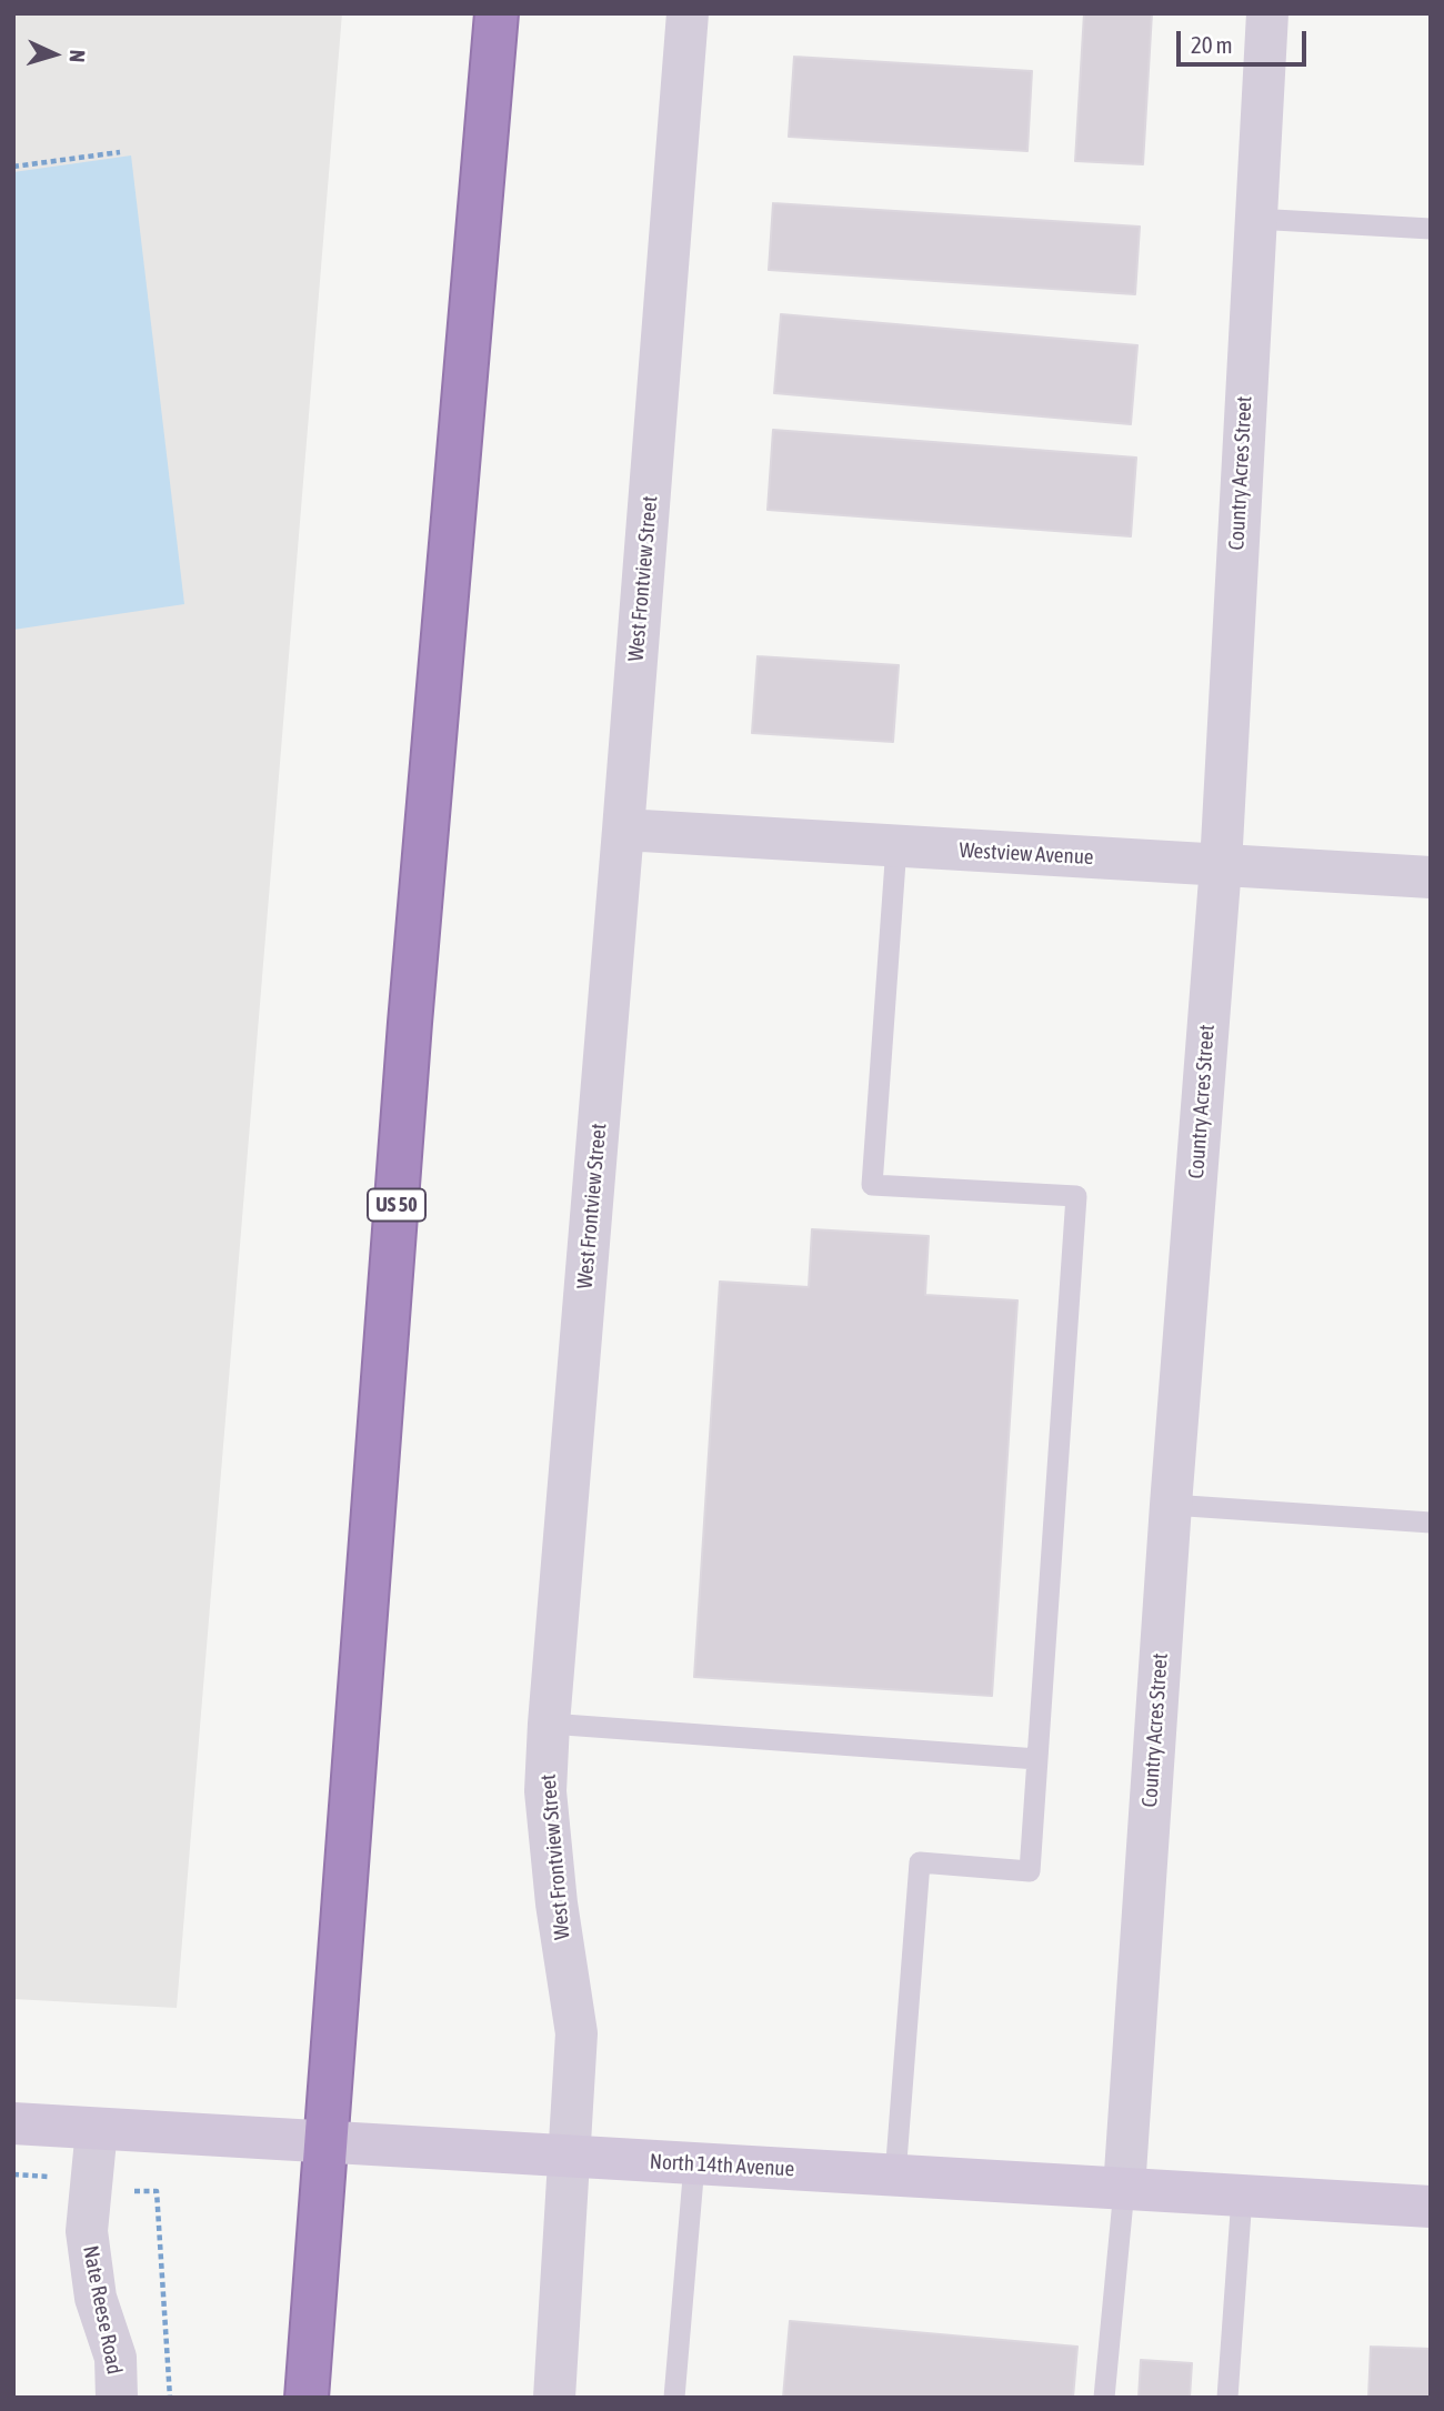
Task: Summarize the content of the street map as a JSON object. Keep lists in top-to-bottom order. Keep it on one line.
{"streets":{"highway":["US 50"],"street":["Country Acres Street","West Frontview Street","Westview Avenue","North 14th Avenue","Nate Reese Road"]},"crossings":[["Country Acres Street","Westview Avenue"],["Country Acres Street","North 14th Avenue"],["West Frontview Street","Westview Avenue"],["West Frontview Street","North 14th Avenue"],["US 50","North 14th Avenue"],["North 14th Avenue","Nate Reese Road"]],"scale_bar":"20 m","north":"right"}
